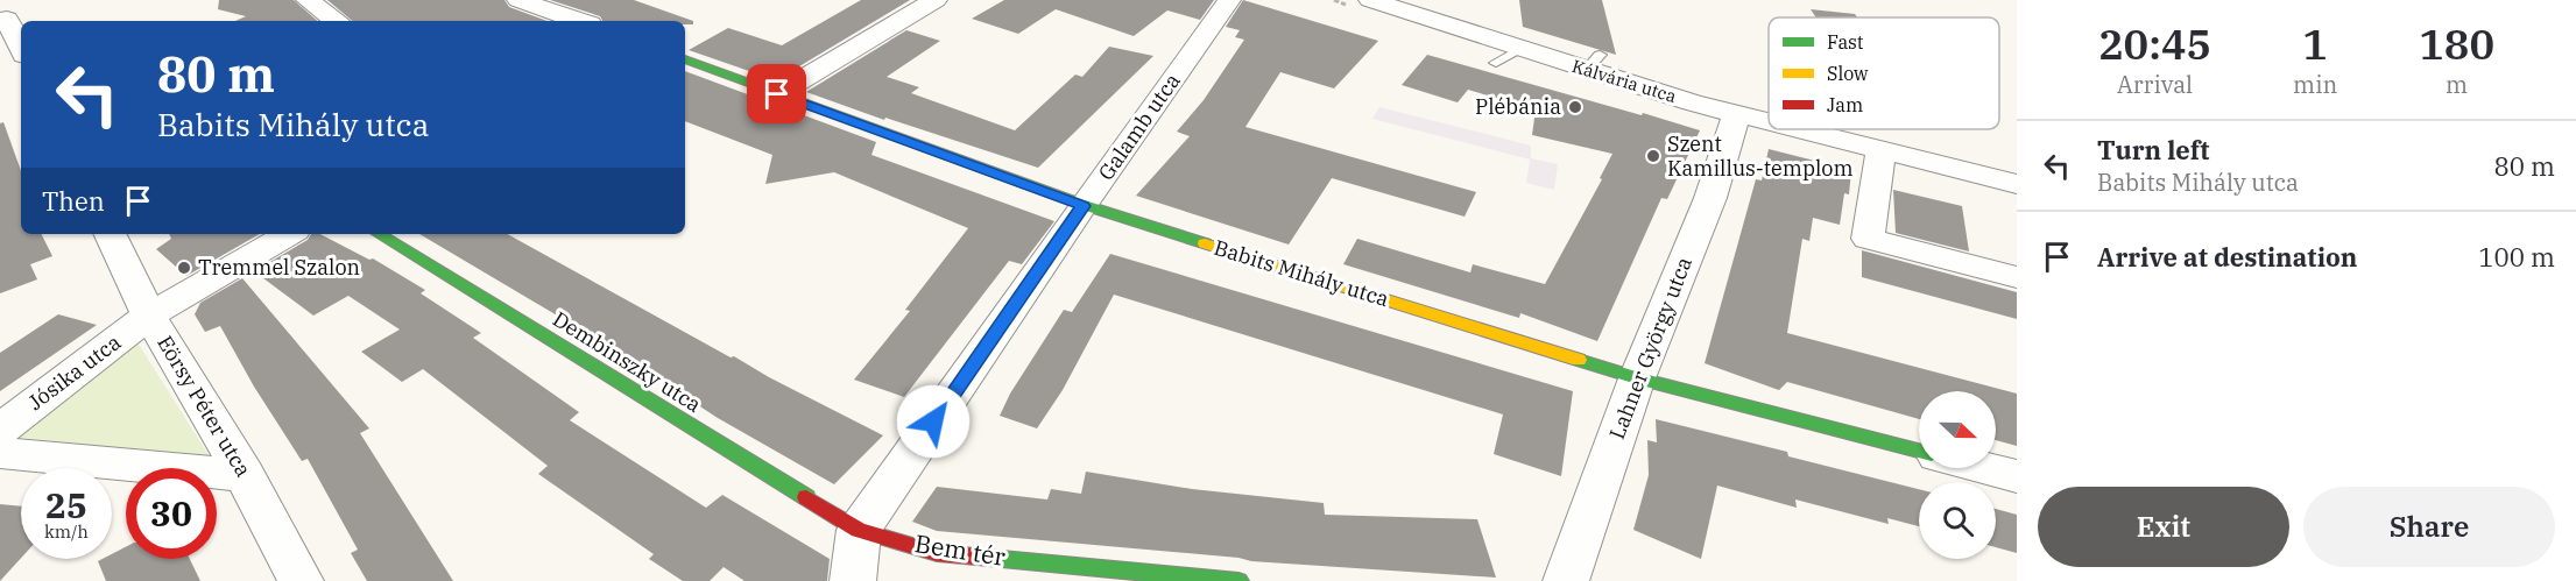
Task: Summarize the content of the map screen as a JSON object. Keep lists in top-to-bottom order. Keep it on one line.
{"streets":{"street":["Kálvária utca","Galamb utca","Babits Mihály utca","Lahner György utca","Dembinszky utca","Jósika utca","Eörsy Péter utca","Bem tér"]},"crossings":[["Kálvária utca","Lahner György utca"],["Galamb utca","Babits Mihály utca"],["Galamb utca","Dembinszky utca"],["Galamb utca","Bem tér"],["Babits Mihály utca","Lahner György utca"],["Dembinszky utca","Bem tér"],["Jósika utca","Eörsy Péter utca"]],"places":["Plébánia","Szent Kamillus-templom","Tremmel Szalon"],"legend":["Fast","Slow","Jam"],"north":"right","page":{"eta":["20:45","Arrival","1","min","180","m"],"turn":["80 m","Babits Mihály utca"],"list":[{"name":"Turn left","note":"Babits Mihály utca","value":"80 m"},{"name":"Arrive at destination","value":"100 m"}],"then":"Then","speed":"25 km/h","limit":"30","buttons":["Exit","Share"]}}
